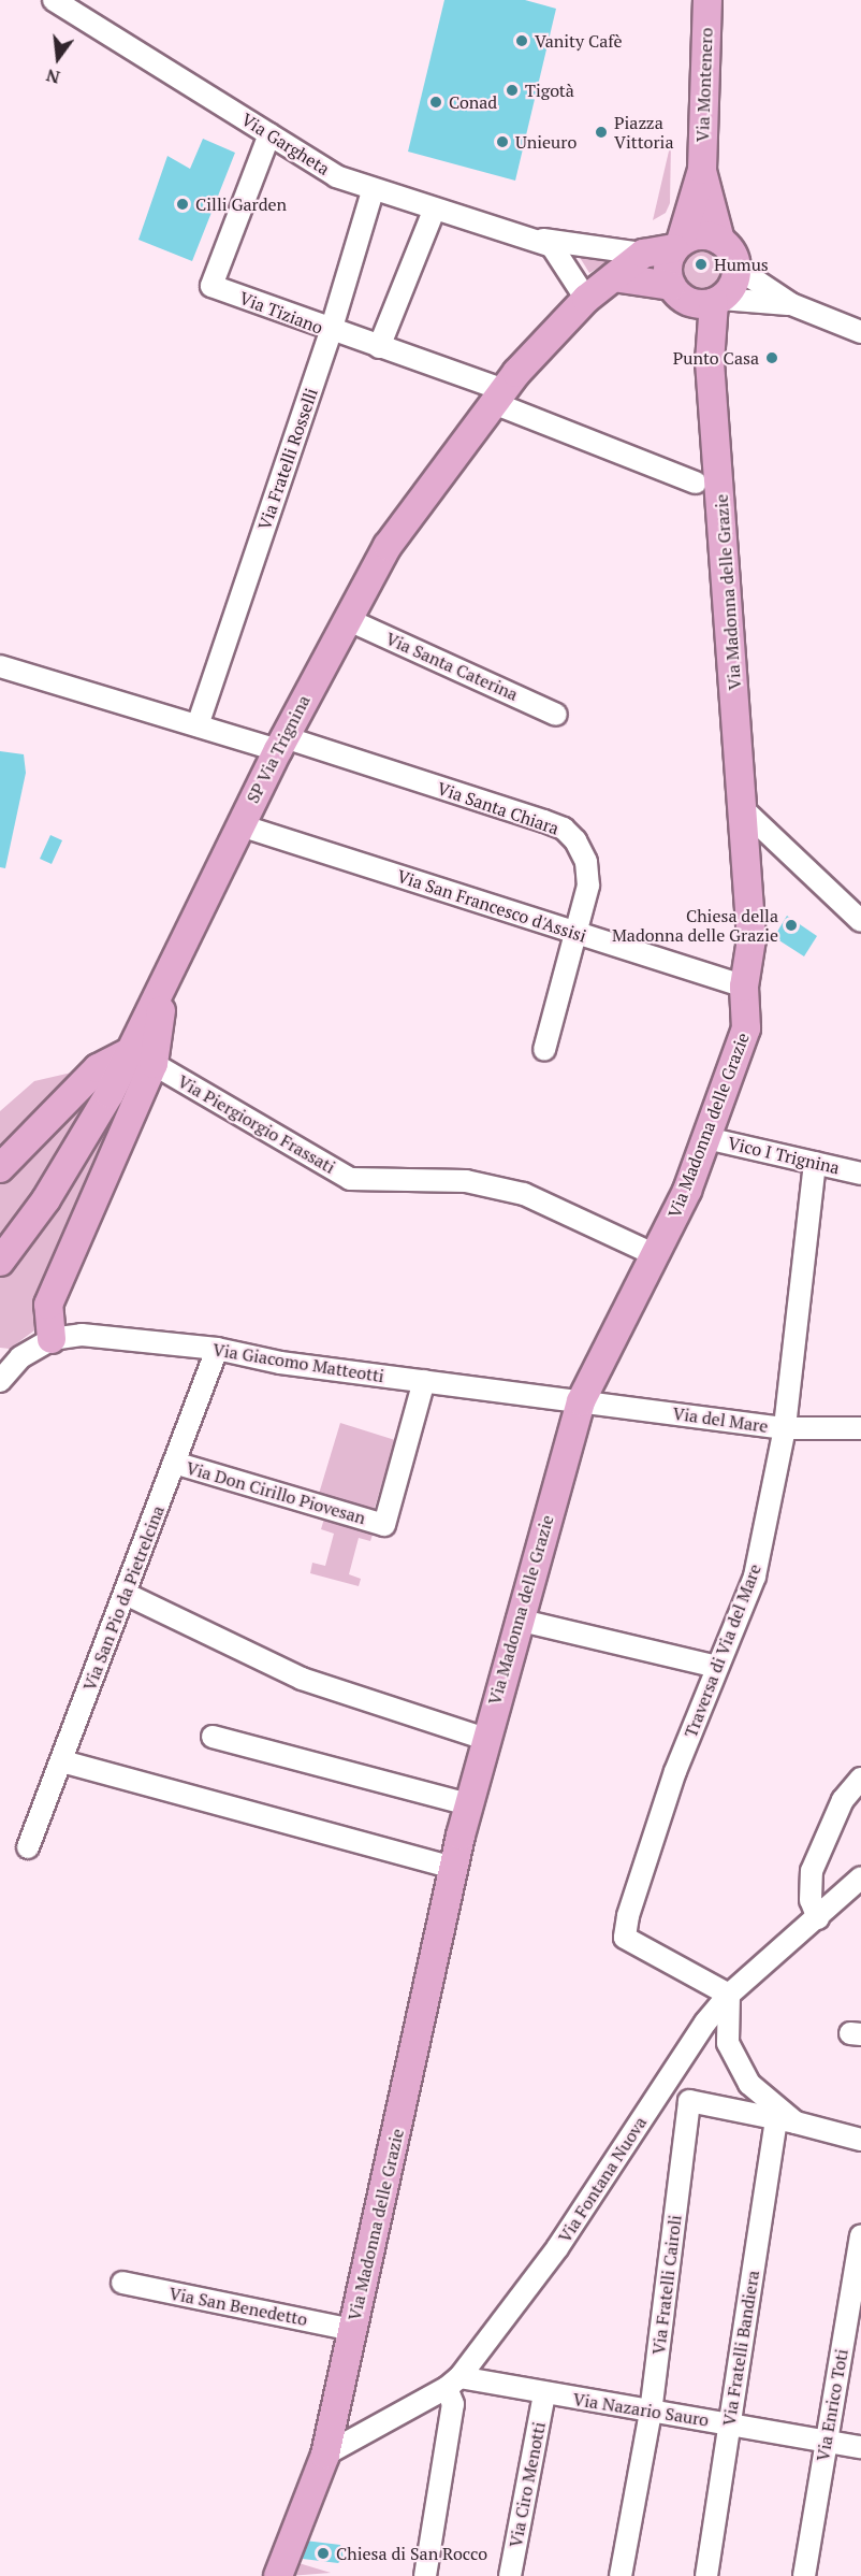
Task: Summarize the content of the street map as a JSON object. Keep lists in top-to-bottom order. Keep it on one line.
{"streets":{"main road":["Via Montenero","Via Madonna delle Grazie","SP Via Trignina"],"street":["Via Gargheta","Via Tiziano","Via Fratelli Rosselli","Via Santa Caterina","Via Santa Chiara","Via San Francesco d'Assisi","Via Piergiorgio Frassati","Vico I Trignina","Via Giacomo Matteotti","Via del Mare","Via Don Cirillo Piovesan","Via San Pio da Pietrelcina","Traversa di Via del Mare","Via Fontana Nuova","Via Fratelli Cairoli","Via San Benedetto","Via Fratelli Bandiera","Via Enrico Toti","Via Nazario Sauro","Via Ciro Menotti"]},"crossings":[["Via Gargheta","Via Tiziano"],["Via Gargheta","Via Fratelli Rosselli"],["Via Gargheta","SP Via Trignina"],["Via Tiziano","Via Fratelli Rosselli"],["Via Tiziano","SP Via Trignina"],["Via Fratelli Rosselli","Via Santa Chiara"],["Via Madonna delle Grazie","Via San Francesco d'Assisi"],["Via Madonna delle Grazie","Via Piergiorgio Frassati"],["Via Madonna delle Grazie","Vico I Trignina"],["Via Madonna delle Grazie","Via Giacomo Matteotti"],["Via Madonna delle Grazie","Via del Mare"],["Via Madonna delle Grazie","Via Fontana Nuova"],["Via Madonna delle Grazie","Via San Benedetto"],["Via Santa Caterina","SP Via Trignina"],["SP Via Trignina","Via Santa Chiara"],["SP Via Trignina","Via San Francesco d'Assisi"],["SP Via Trignina","Via Piergiorgio Frassati"],["Via Santa Chiara","Via San Francesco d'Assisi"],["Vico I Trignina","Traversa di Via del Mare"],["Via Giacomo Matteotti","Via del Mare"],["Via Giacomo Matteotti","Via Don Cirillo Piovesan"],["Via Giacomo Matteotti","Via San Pio da Pietrelcina"],["Via del Mare","Traversa di Via del Mare"],["Via Don Cirillo Piovesan","Via San Pio da Pietrelcina"],["Traversa di Via del Mare","Via Fontana Nuova"],["Via Fontana Nuova","Via Nazario Sauro"],["Via Fratelli Cairoli","Via Fratelli Bandiera"],["Via Fratelli Cairoli","Via Nazario Sauro"],["Via Fratelli Bandiera","Via Nazario Sauro"],["Via Enrico Toti","Via Nazario Sauro"],["Via Nazario Sauro","Via Ciro Menotti"]],"places":["Vanity Cafè","Tigotà","Conad","Piazza Vittoria","Unieuro","Cilli Garden","Humus","Punto Casa","Chiesa della Madonna delle Grazie","Chiesa di San Rocco"],"north":"bottom"}
